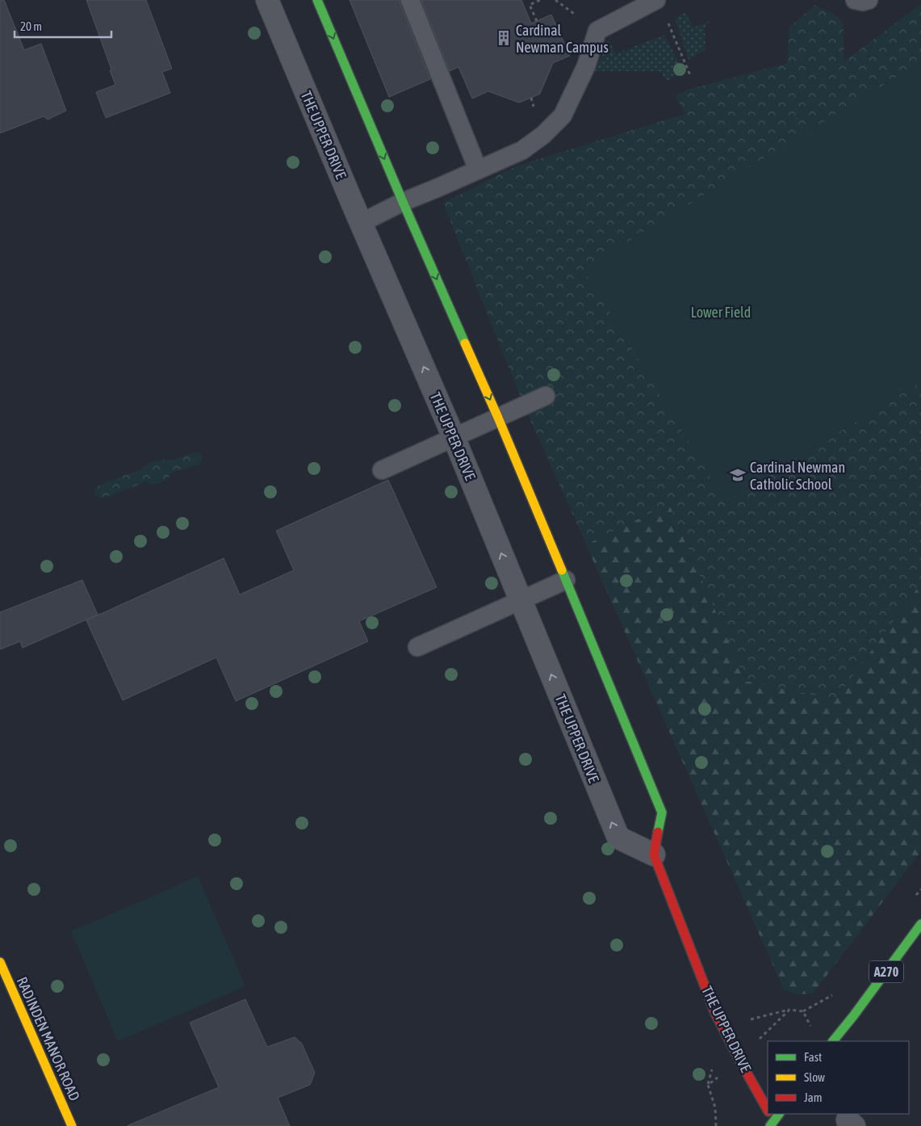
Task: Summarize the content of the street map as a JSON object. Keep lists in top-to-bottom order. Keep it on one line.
{"streets":{"street":["THE UPPER DRIVE","A270","RADINDEN MANOR ROAD"]},"parks":["Lower Field"],"places":{"building":["Cardinal Newman Campus"],"school or university":["Cardinal Newman Catholic School"]},"legend":["Fast","Slow","Jam"],"scale_bar":"20 m"}
